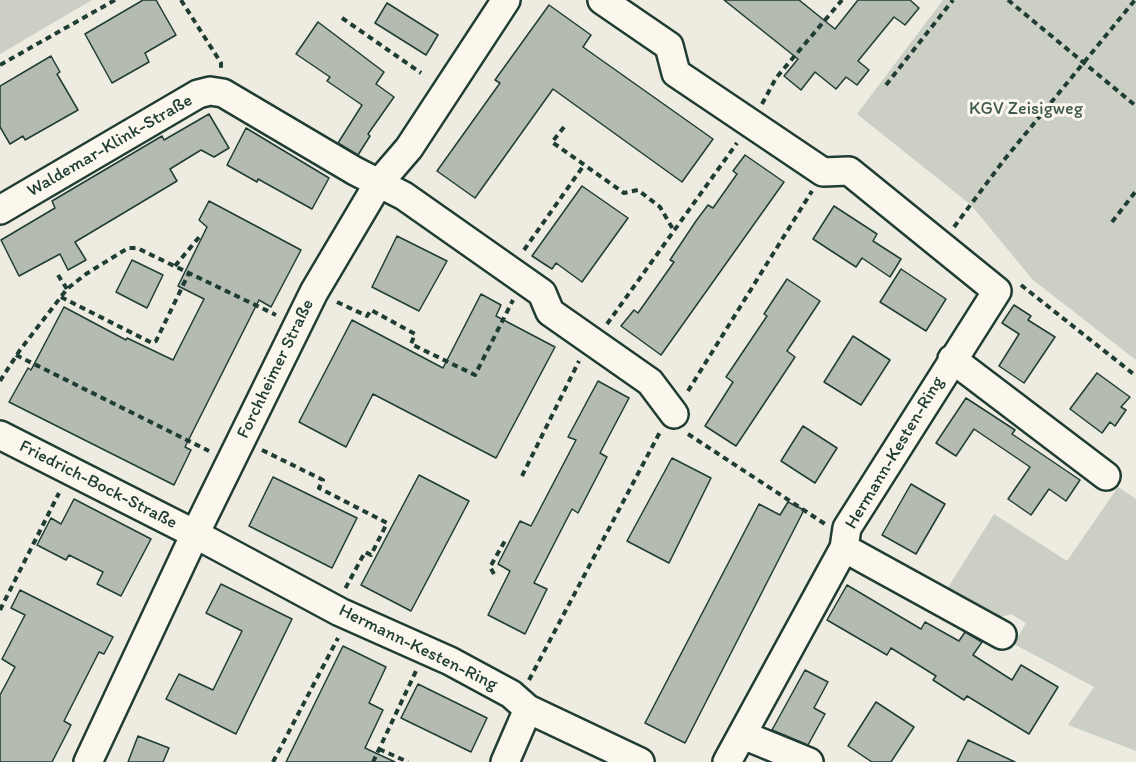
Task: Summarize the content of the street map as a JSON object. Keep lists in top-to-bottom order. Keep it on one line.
{"streets":{"street":["Waldemar-Klink-Straße","Forchheimer Straße","Hermann-Kesten-Ring","Friedrich-Bock-Straße"]},"crossings":[["Forchheimer Straße","Hermann-Kesten-Ring"],["Forchheimer Straße","Friedrich-Bock-Straße"],["Hermann-Kesten-Ring","Friedrich-Bock-Straße"]],"parks":["KGV Zeisigweg"]}
